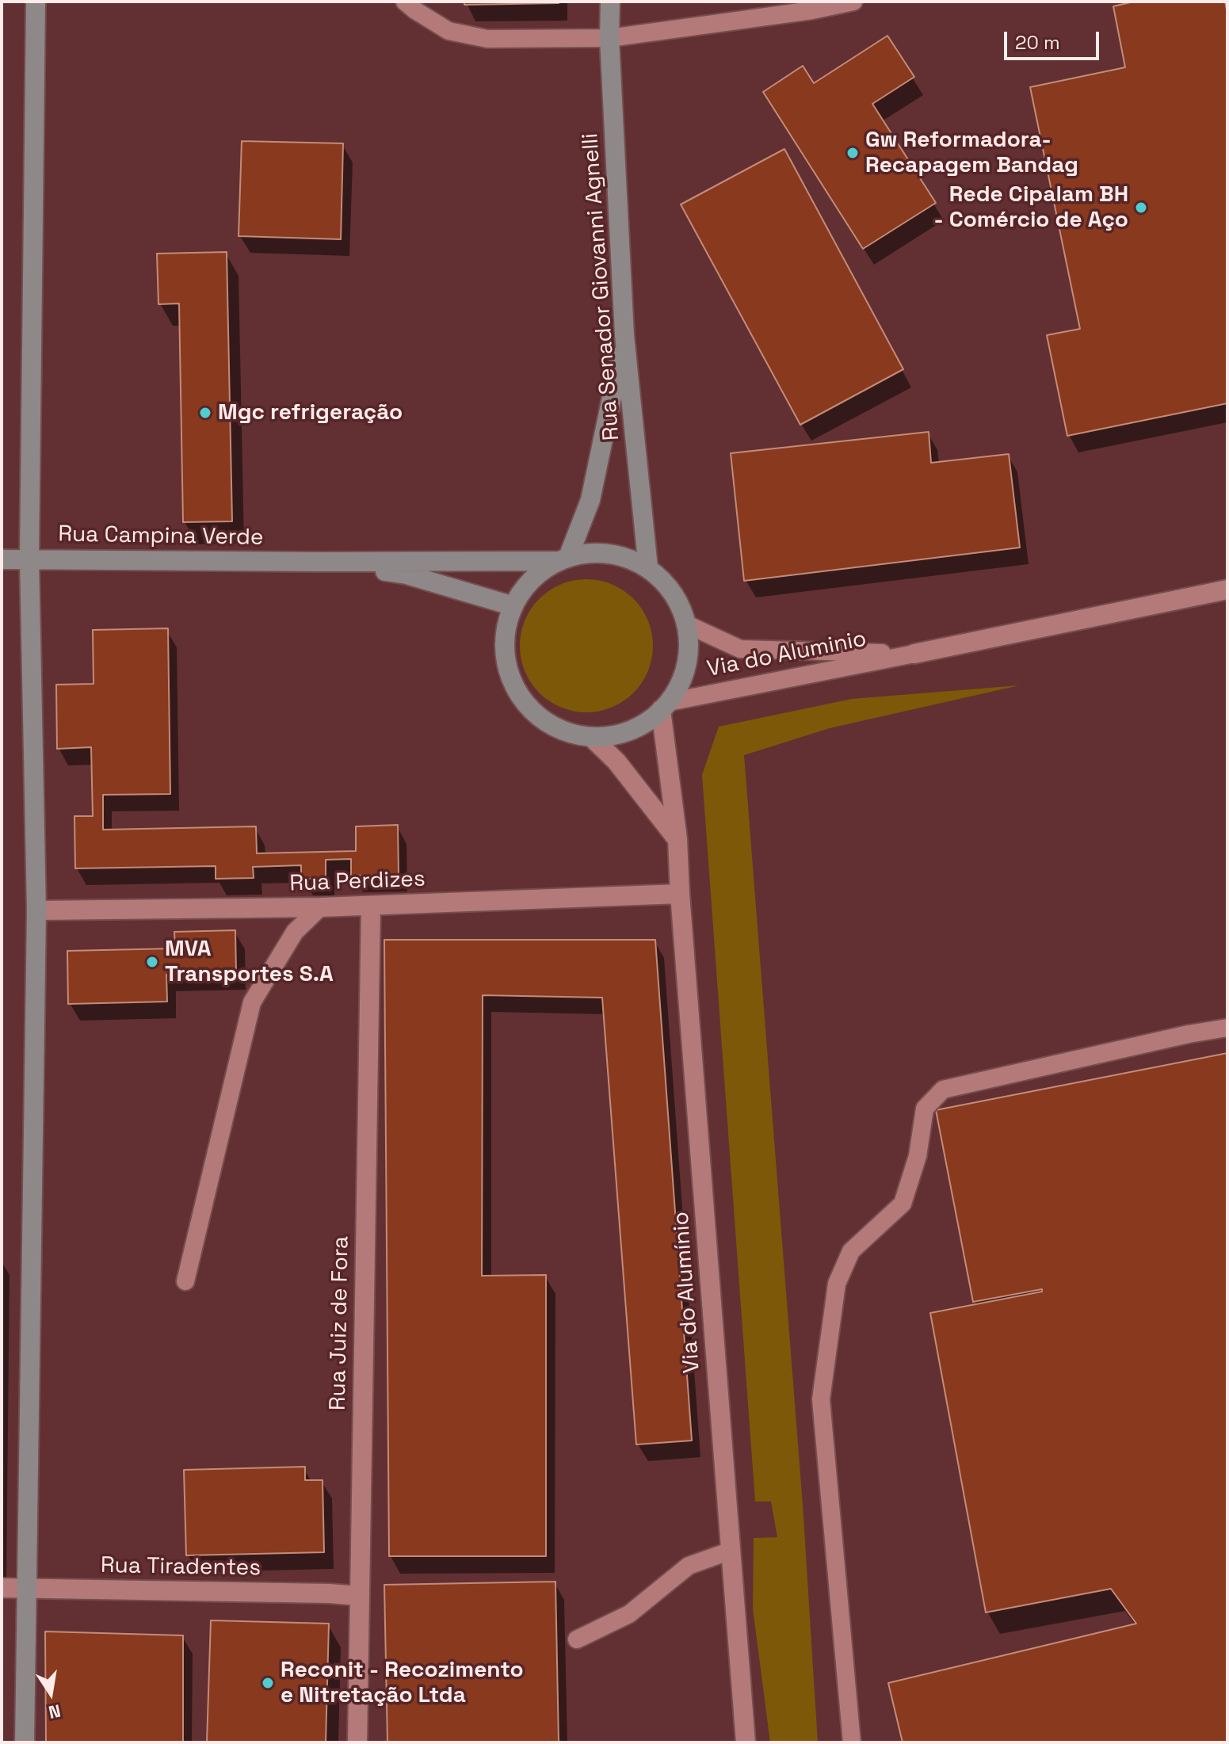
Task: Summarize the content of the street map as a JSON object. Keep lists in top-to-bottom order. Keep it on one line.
{"streets":{"main road":["Rua Senador Giovanni Agnelli","Rua Campina Verde"],"street":["Rua Perdizes","Via do Alumínio","Rua Juiz de Fora","Rua Tiradentes"],"lane":["Via do Aluminio"]},"crossings":[["Rua Senador Giovanni Agnelli","Rua Campina Verde"],["Rua Senador Giovanni Agnelli","Via do Aluminio"],["Rua Senador Giovanni Agnelli","Via do Alumínio"],["Rua Campina Verde","Via do Aluminio"],["Rua Campina Verde","Via do Alumínio"],["Via do Aluminio","Via do Alumínio"],["Rua Perdizes","Via do Alumínio"],["Rua Perdizes","Rua Juiz de Fora"],["Rua Juiz de Fora","Rua Tiradentes"]],"places":["Gw Reformadora- Recapagem Bandag","Rede Cipalam BH - Comércio de Aço","Mgc refrigeração","MVA Transportes S.A","Reconit - Recozimento e Nitretação Ltda"],"scale_bar":"20 m","north":"bottom"}
